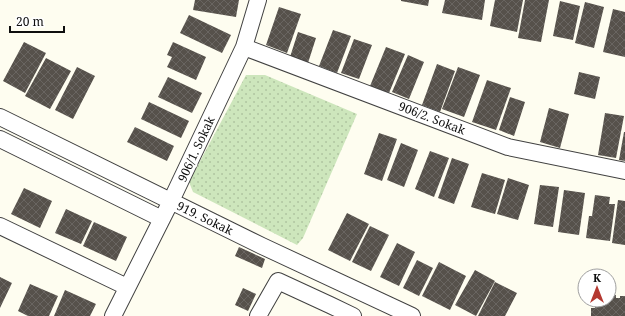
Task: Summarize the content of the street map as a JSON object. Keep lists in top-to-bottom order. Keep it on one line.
{"streets":{"street":["906/2. Sokak","906/1. Sokak","919. Sokak"]},"crossings":[["906/2. Sokak","906/1. Sokak"],["906/1. Sokak","919. Sokak"]],"scale_bar":"20 m","north":"top"}
